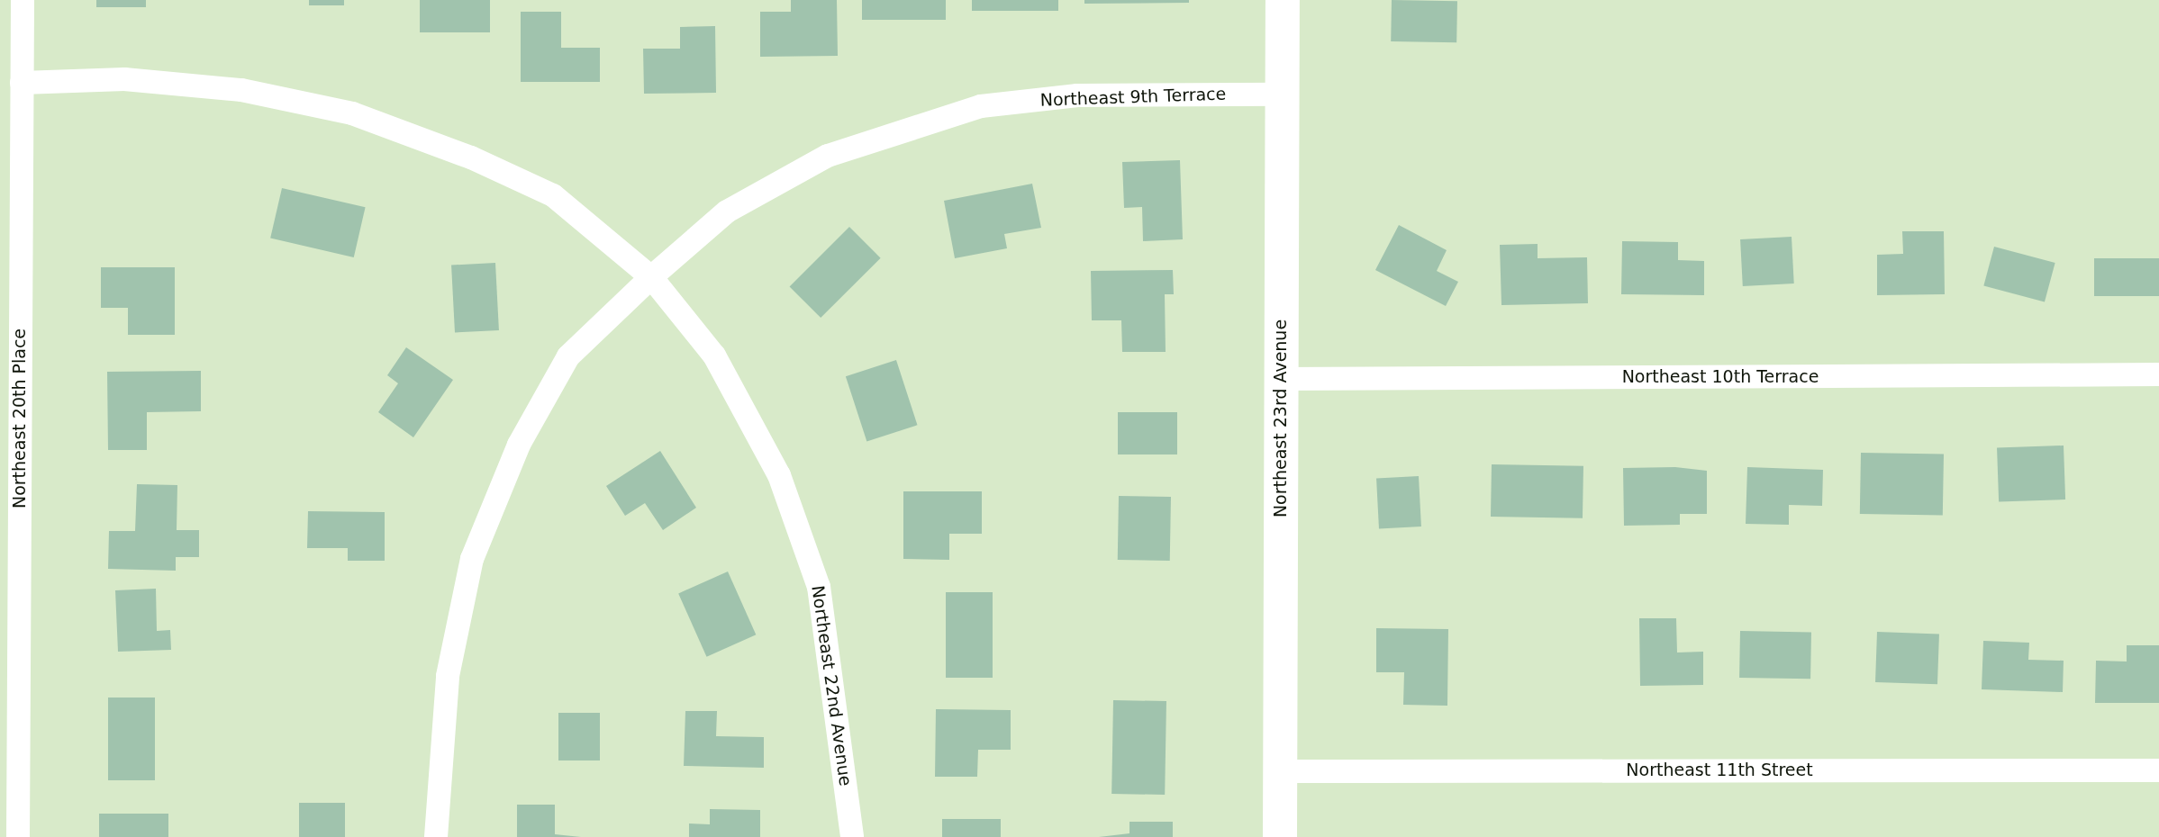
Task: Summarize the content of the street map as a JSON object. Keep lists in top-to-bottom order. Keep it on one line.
{"streets":{"main road":["Northeast 23rd Avenue"],"street":["Northeast 9th Terrace","Northeast 10th Terrace","Northeast 20th Place","Northeast 22nd Avenue","Northeast 11th Street"]},"crossings":[["Northeast 9th Terrace","Northeast 23rd Avenue"],["Northeast 9th Terrace","Northeast 22nd Avenue"],["Northeast 10th Terrace","Northeast 23rd Avenue"],["Northeast 23rd Avenue","Northeast 11th Street"]]}
